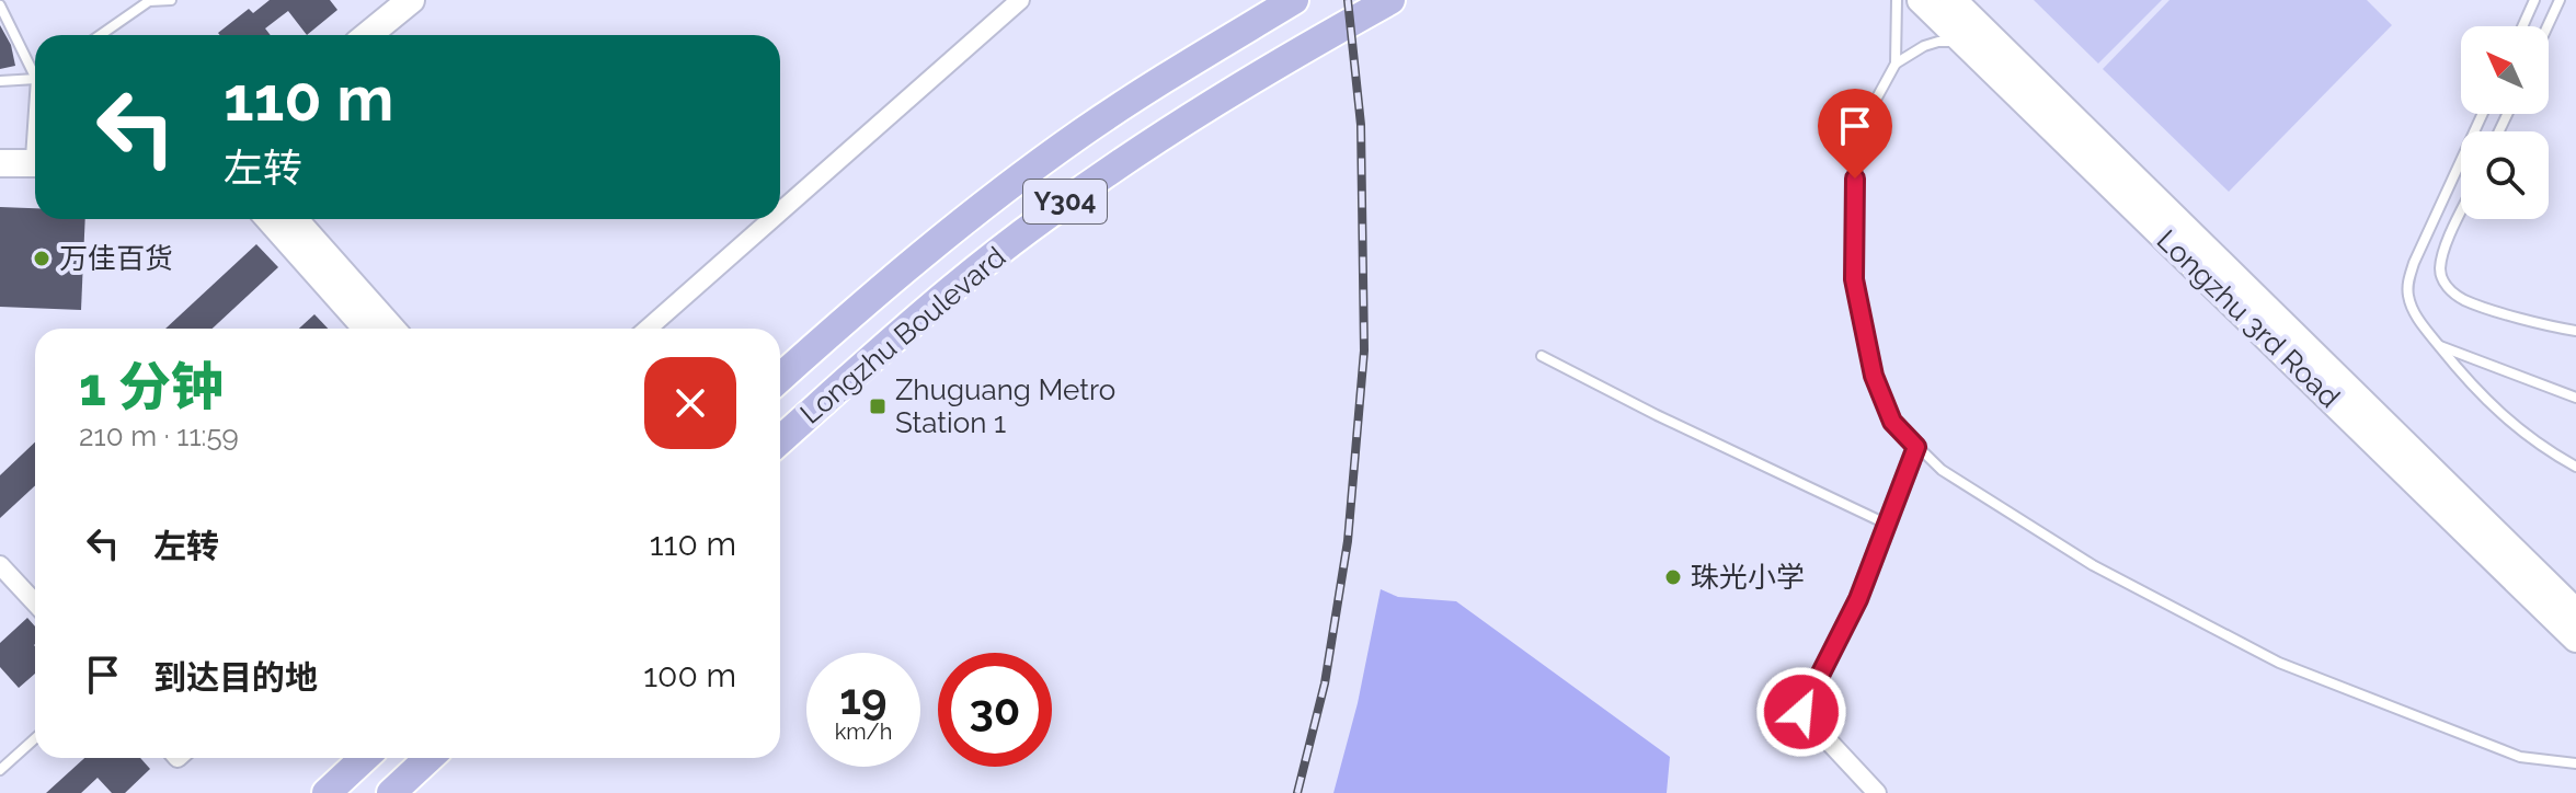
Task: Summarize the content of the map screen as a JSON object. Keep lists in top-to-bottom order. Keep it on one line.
{"streets":{"main road":["Y304","Longzhu 3rd Road","Longzhu Boulevard"]},"places":{"other":["万佳百货","珠光小学"],"transit":["Zhuguang Metro Station 1"]},"north":"top left","page":{"turn":["110 m","左转"],"heading":["1 分钟","210 m · 11:59"],"list":[{"name":"左转","value":"110 m"},{"name":"到达目的地","value":"100 m"}],"speed":"19 km/h","limit":"30"}}
